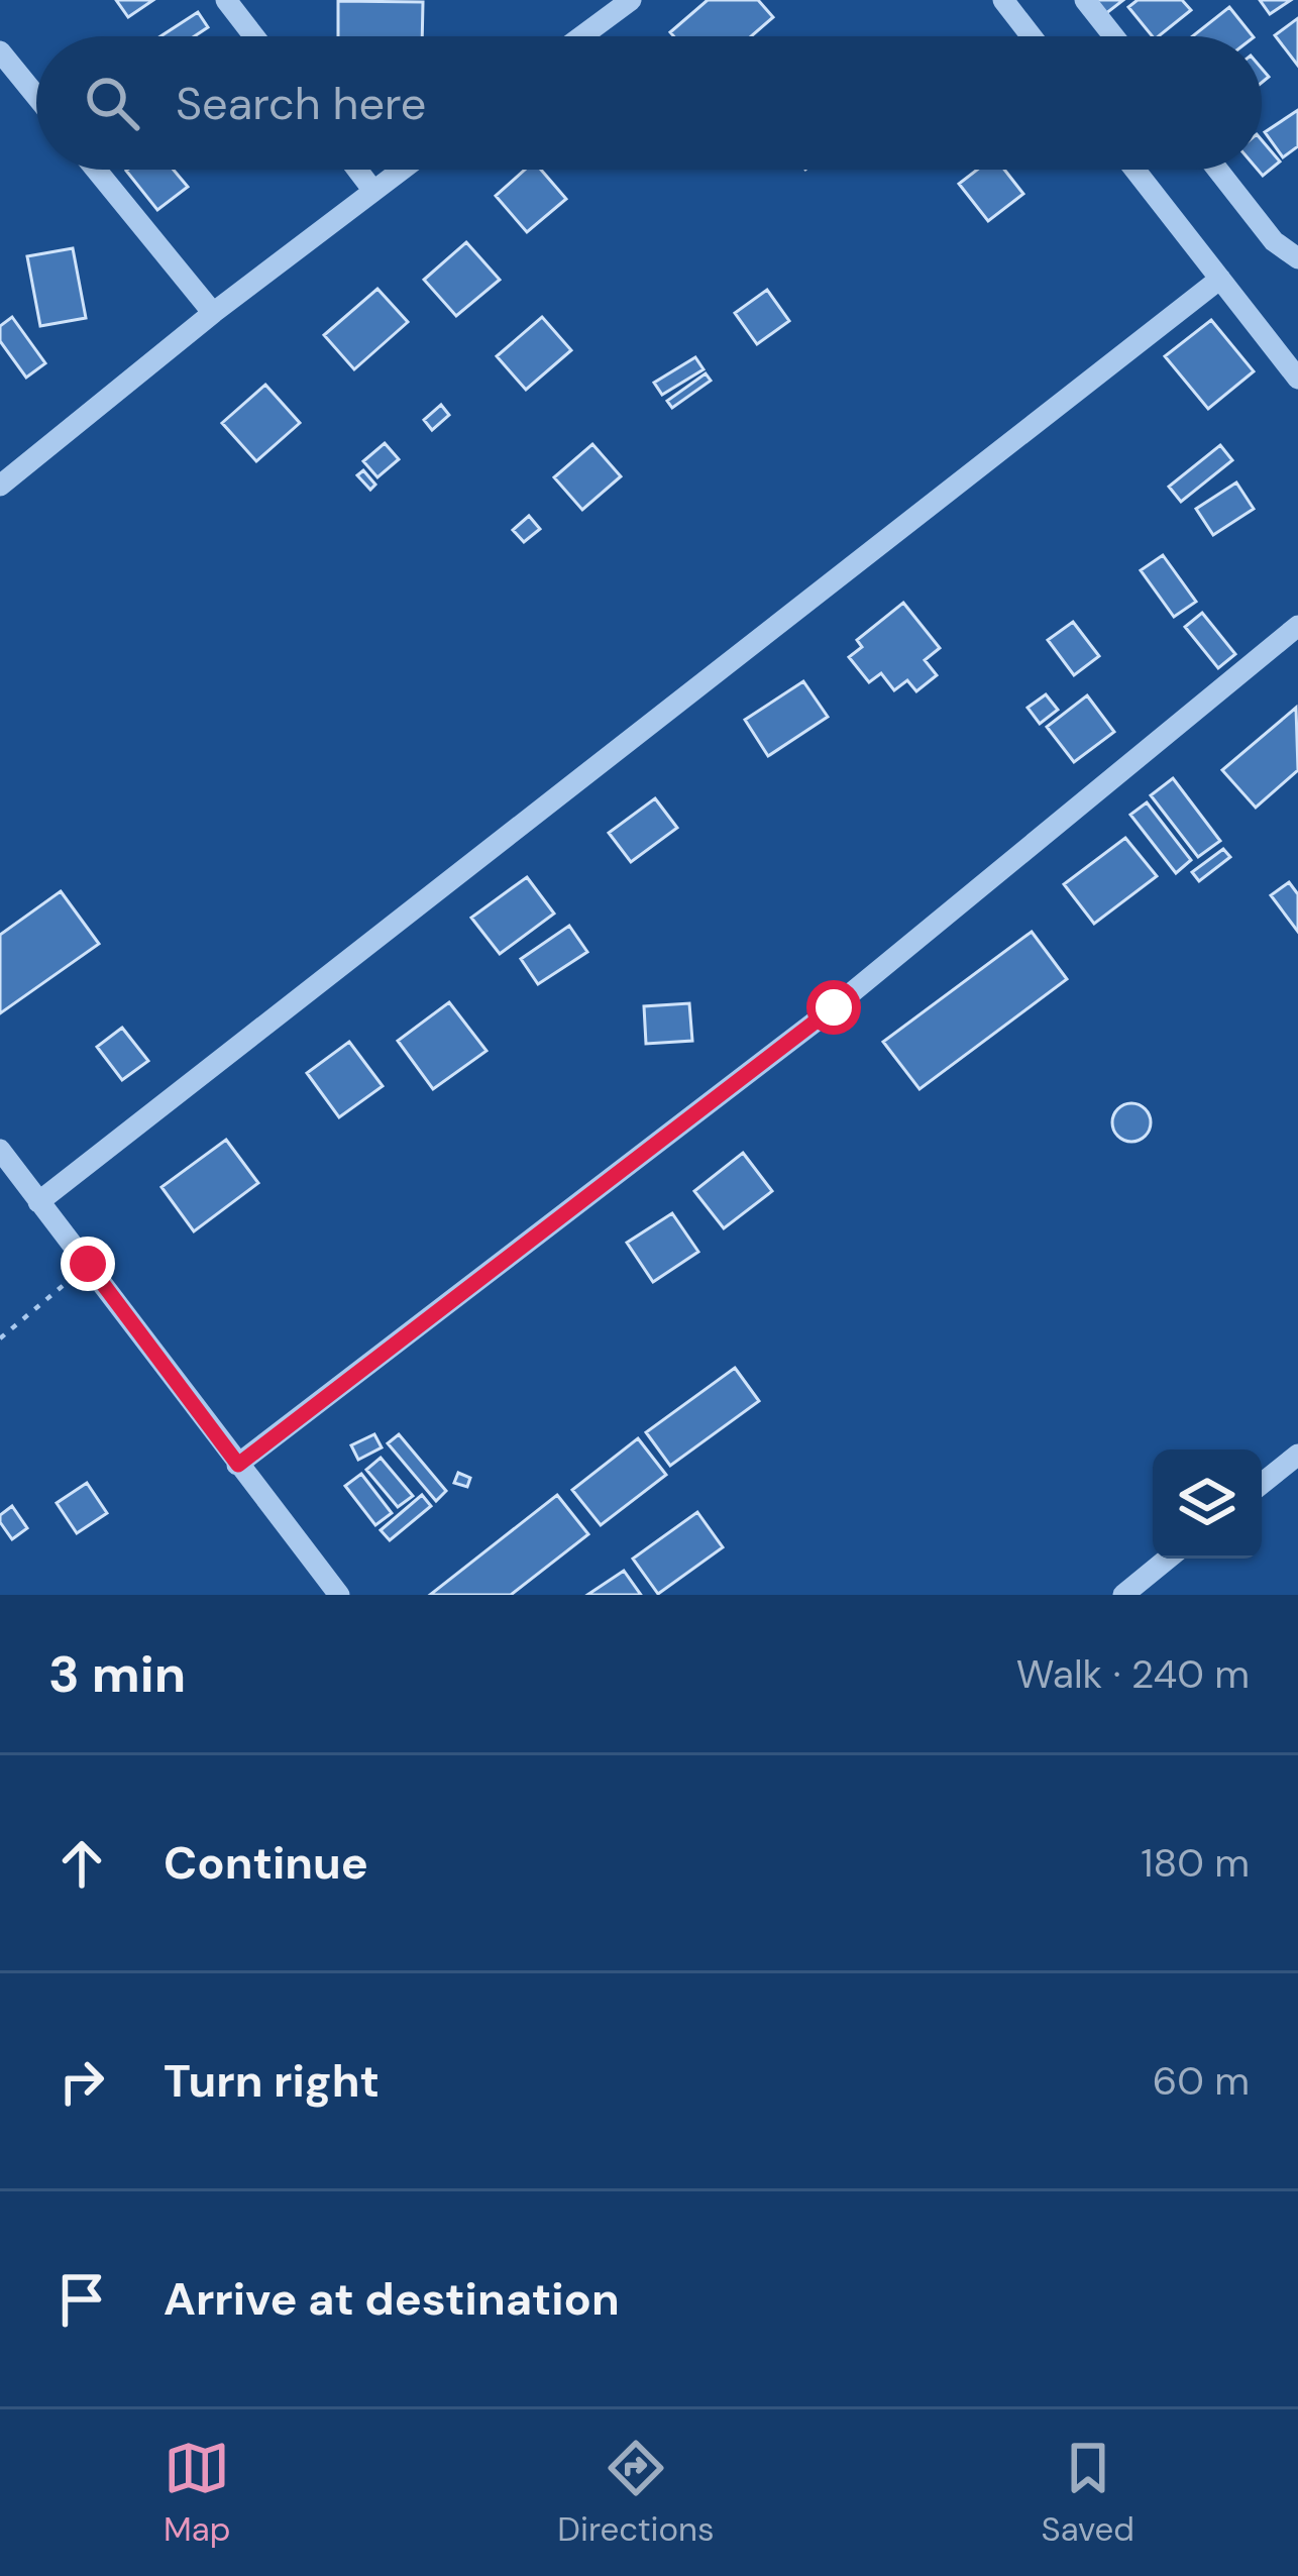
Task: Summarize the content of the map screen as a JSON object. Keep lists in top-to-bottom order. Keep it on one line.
{"page":{"search":"Search here","heading":["3 min","Walk · 240 m"],"list":[["Continue","180 m"],["Turn right","60 m"],"Arrive at destination"],"nav":["Map","Directions","Saved"]}}
